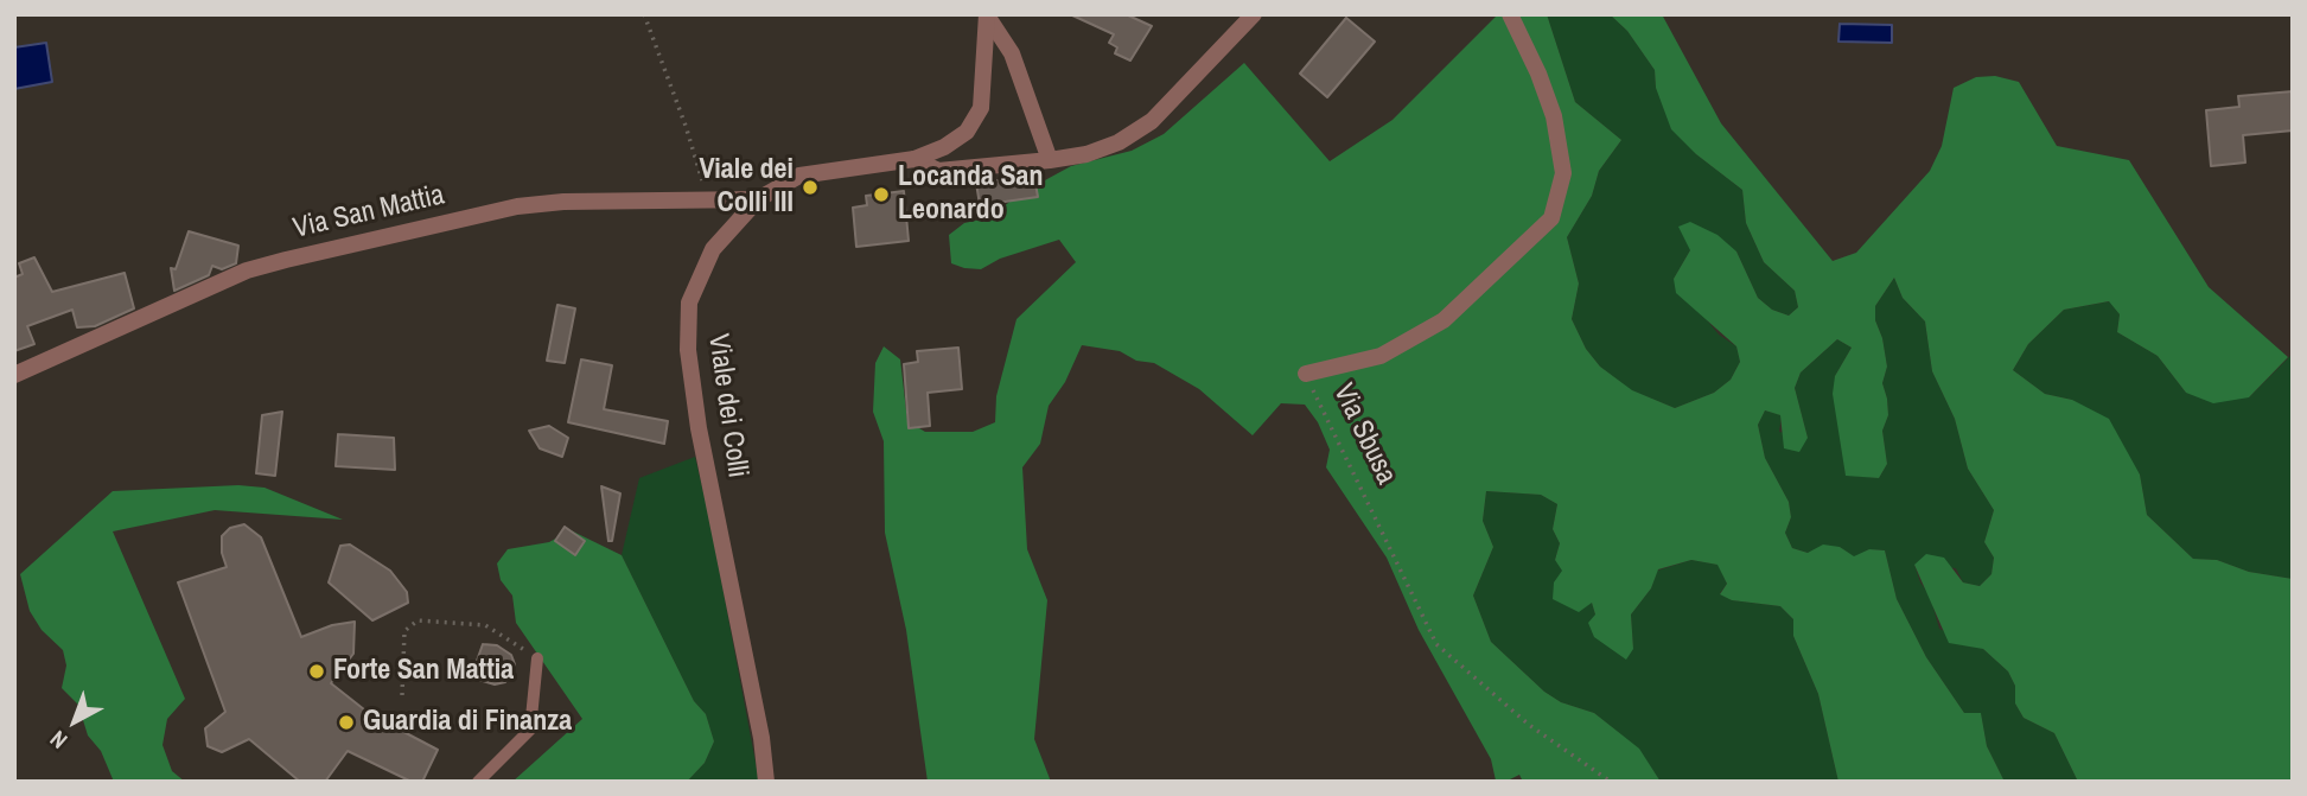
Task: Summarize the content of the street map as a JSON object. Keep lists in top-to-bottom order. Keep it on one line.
{"streets":{"street":["Via San Mattia","Viale dei Colli","Via Sbusa"]},"crossings":[["Via San Mattia","Viale dei Colli"]],"places":["Viale dei Colli III","Locanda San Leonardo","Forte San Mattia","Guardia di Finanza"],"north":"bottom left"}
